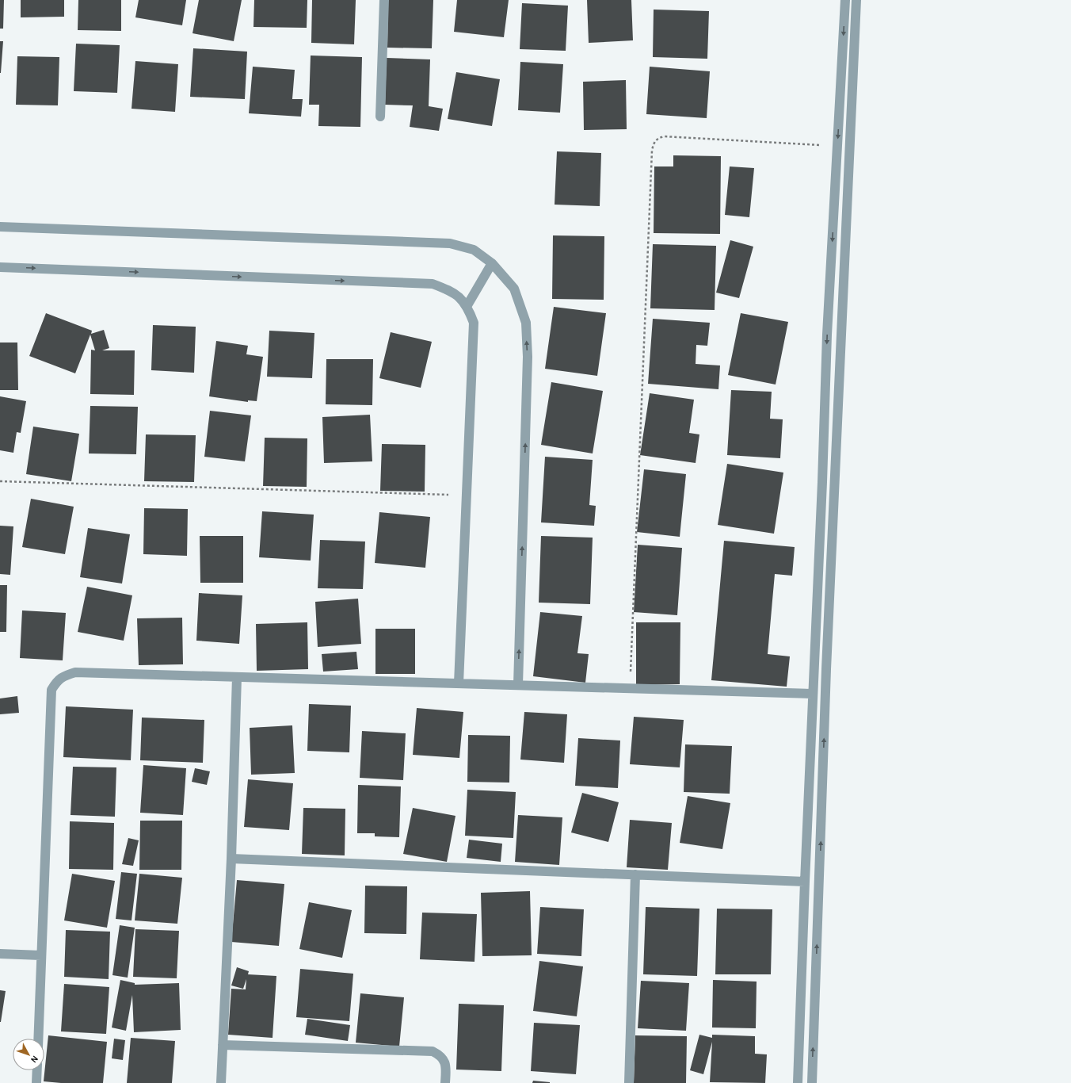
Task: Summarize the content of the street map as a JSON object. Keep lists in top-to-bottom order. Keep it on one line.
{"north":"bottom right"}
